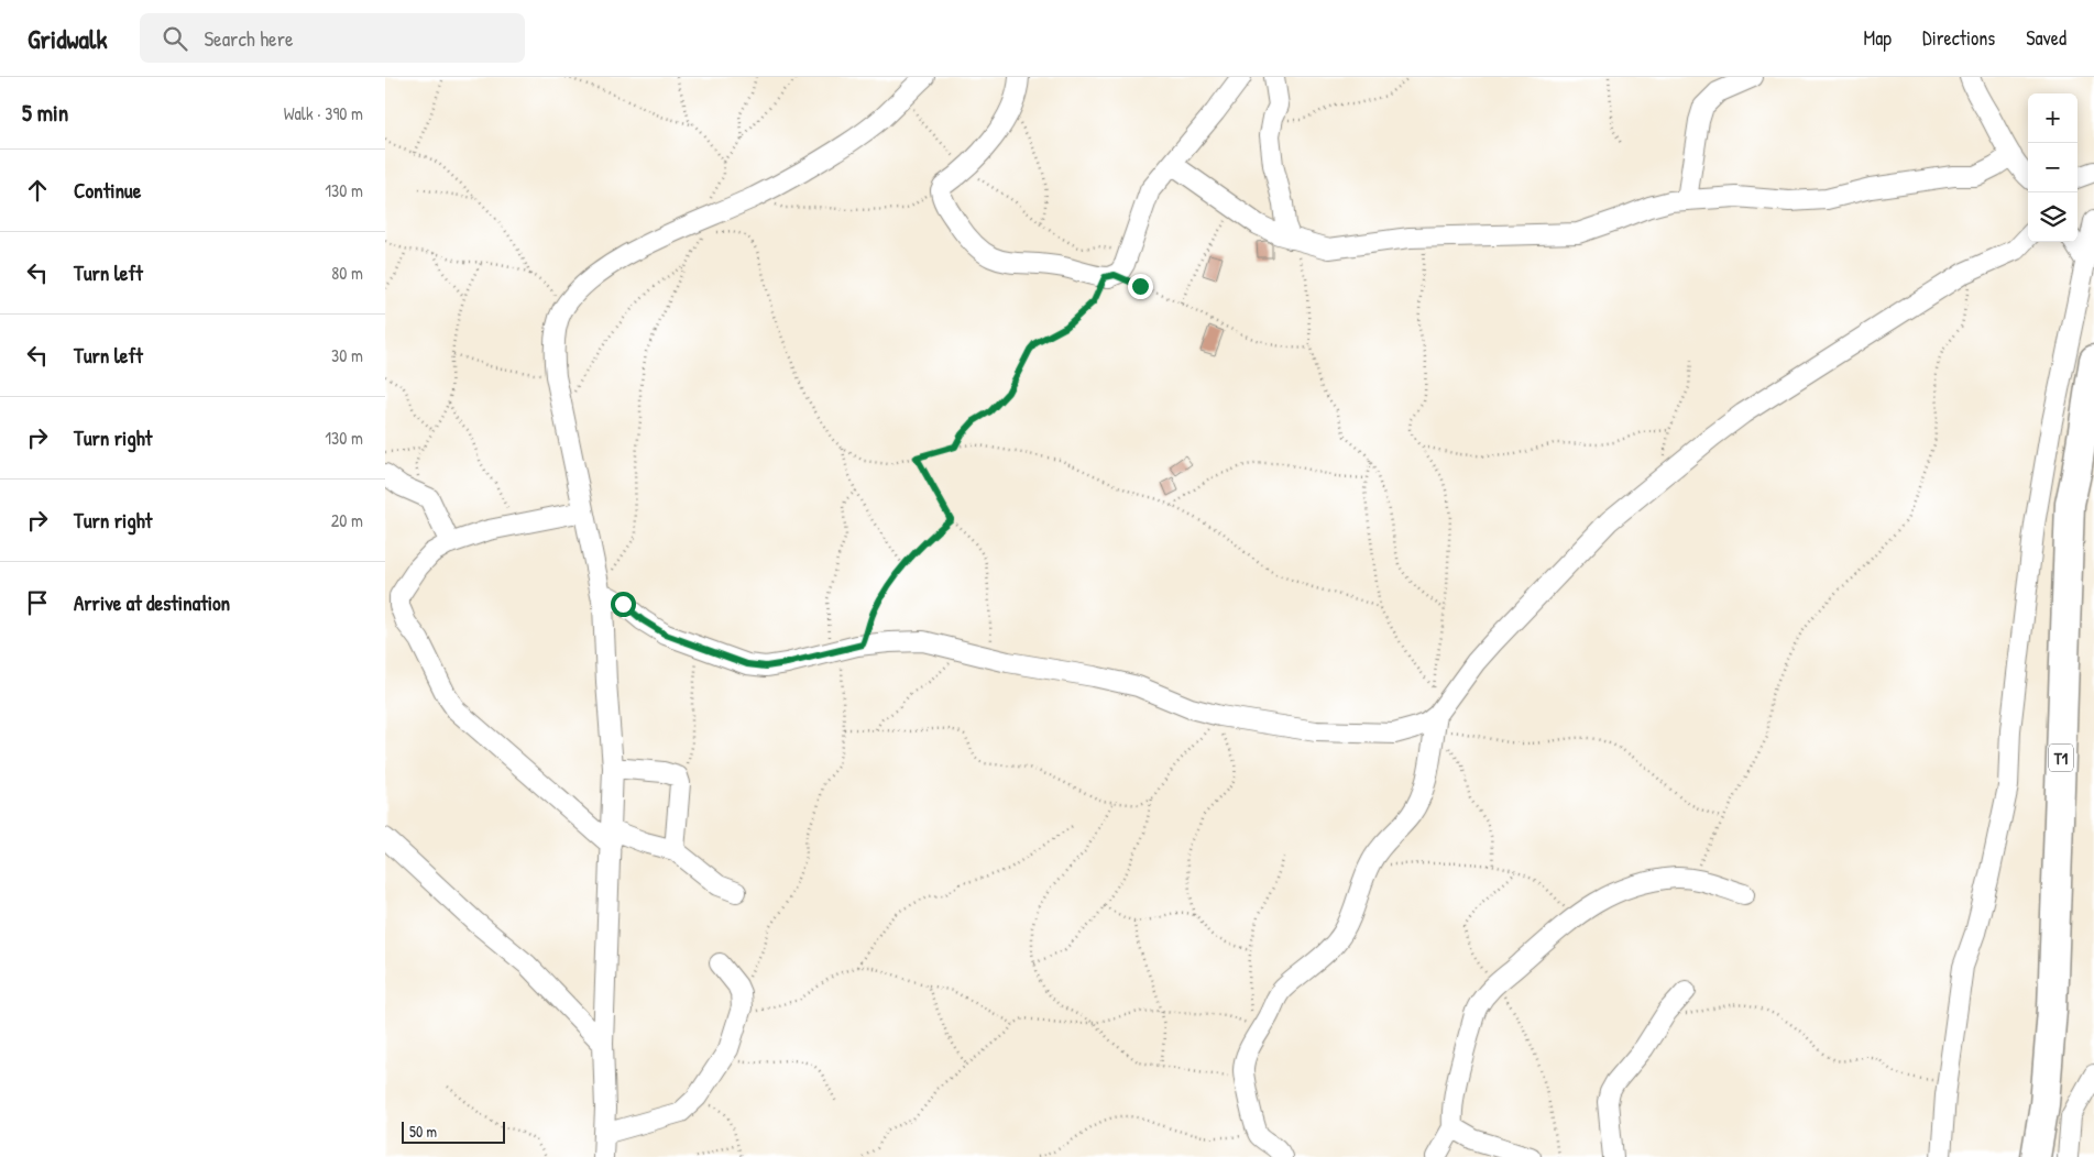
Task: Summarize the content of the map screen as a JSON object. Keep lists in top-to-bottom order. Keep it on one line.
{"streets":{"highway":["T1"]},"scale_bar":"50 m","page":{"header":"Gridwalk","search":"Search here","nav":["Map","Directions","Saved"],"heading":["5 min","Walk · 390 m"],"map_buttons":["+","−"],"list":[["Continue","130 m"],["Turn left","80 m"],["Turn left","30 m"],["Turn right","130 m"],["Turn right","20 m"],"Arrive at destination"],"scale":"50 m"}}
